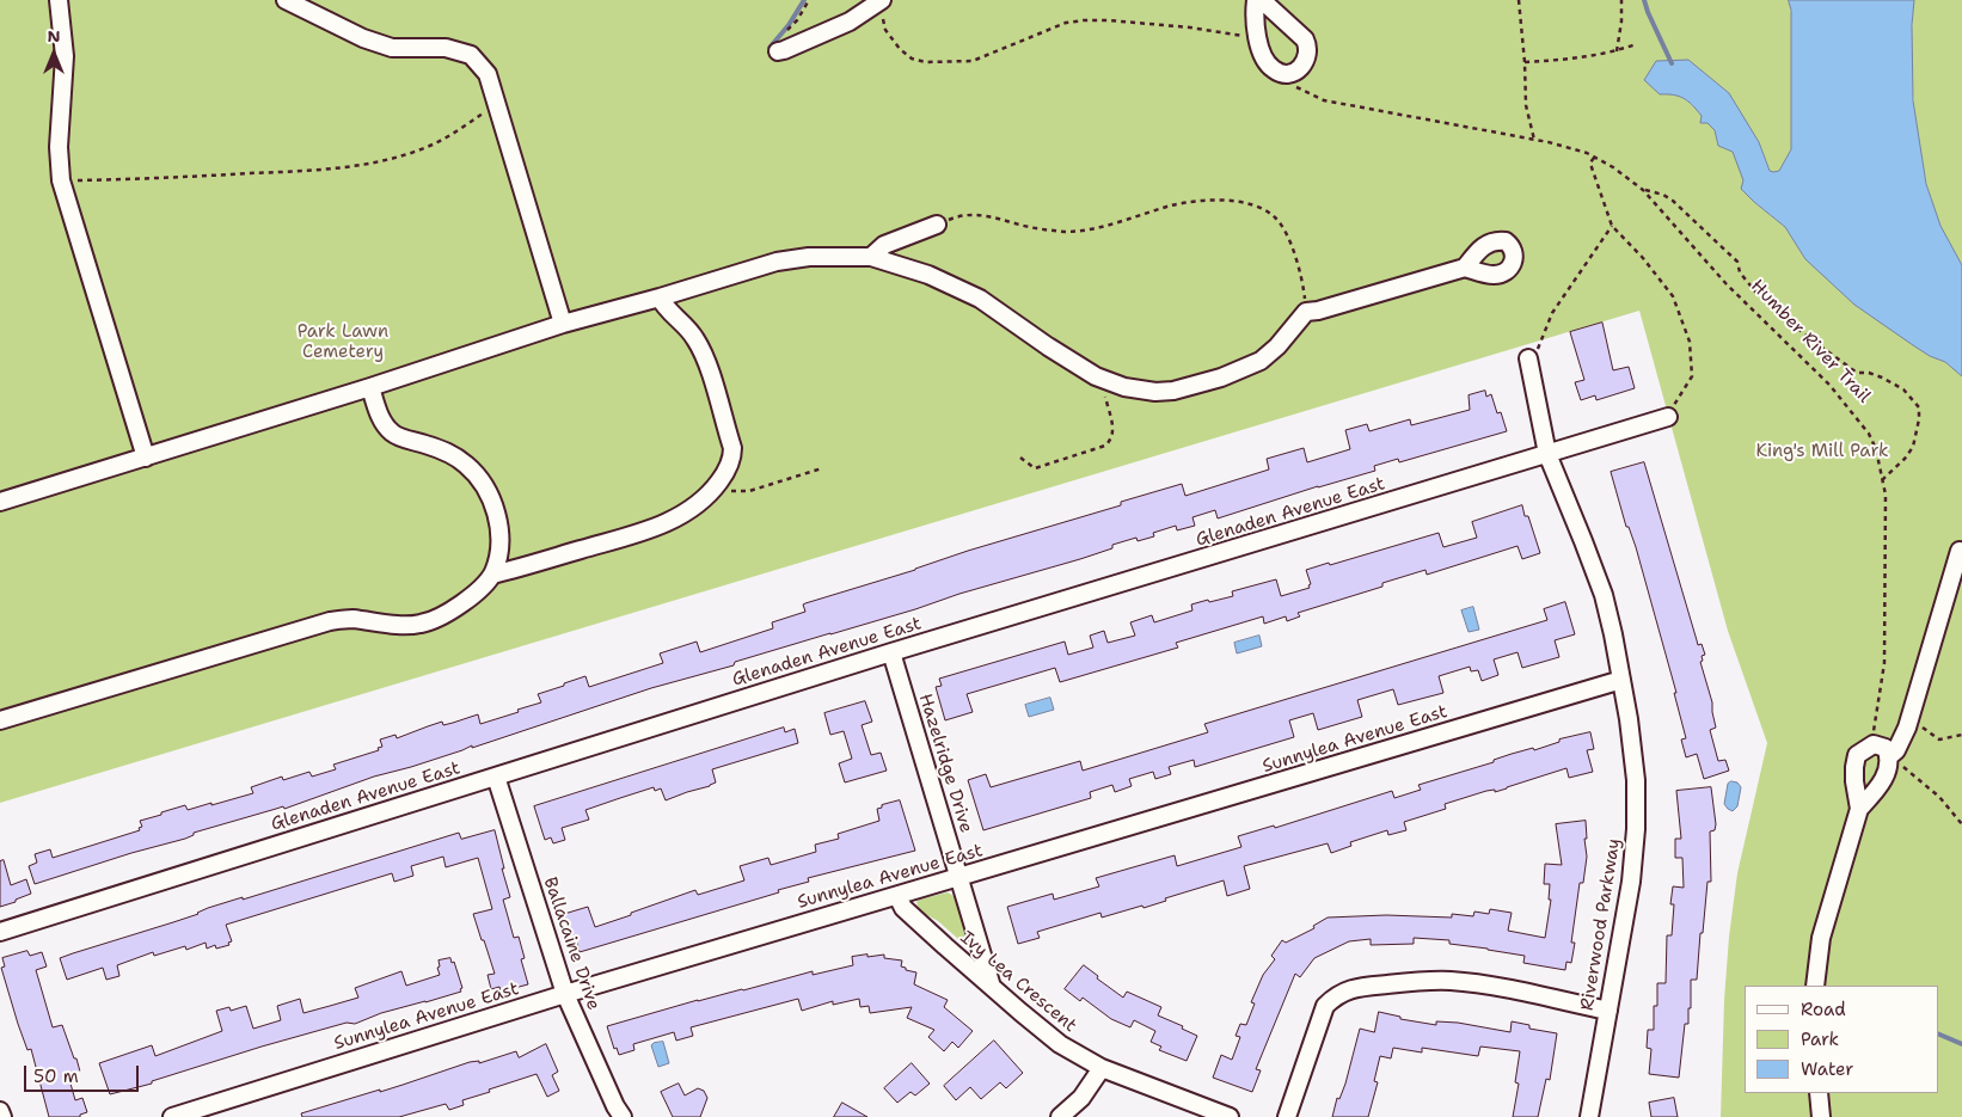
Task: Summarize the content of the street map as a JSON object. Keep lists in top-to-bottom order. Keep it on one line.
{"streets":{"street":["Glenaden Avenue East","Sunnylea Avenue East","Hazelridge Drive","Riverwood Parkway","Ballacaine Drive","Ivy Lea Crescent"],"path":["Humber River Trail"]},"crossings":[["Glenaden Avenue East","Hazelridge Drive"],["Glenaden Avenue East","Riverwood Parkway"],["Glenaden Avenue East","Ballacaine Drive"],["Sunnylea Avenue East","Hazelridge Drive"],["Sunnylea Avenue East","Riverwood Parkway"],["Sunnylea Avenue East","Ballacaine Drive"],["Sunnylea Avenue East","Ivy Lea Crescent"],["Hazelridge Drive","Ivy Lea Crescent"]],"parks":["Park Lawn Cemetery","King's Mill Park"],"legend":["Road","Park","Water"],"scale_bar":"50 m","north":"top"}
